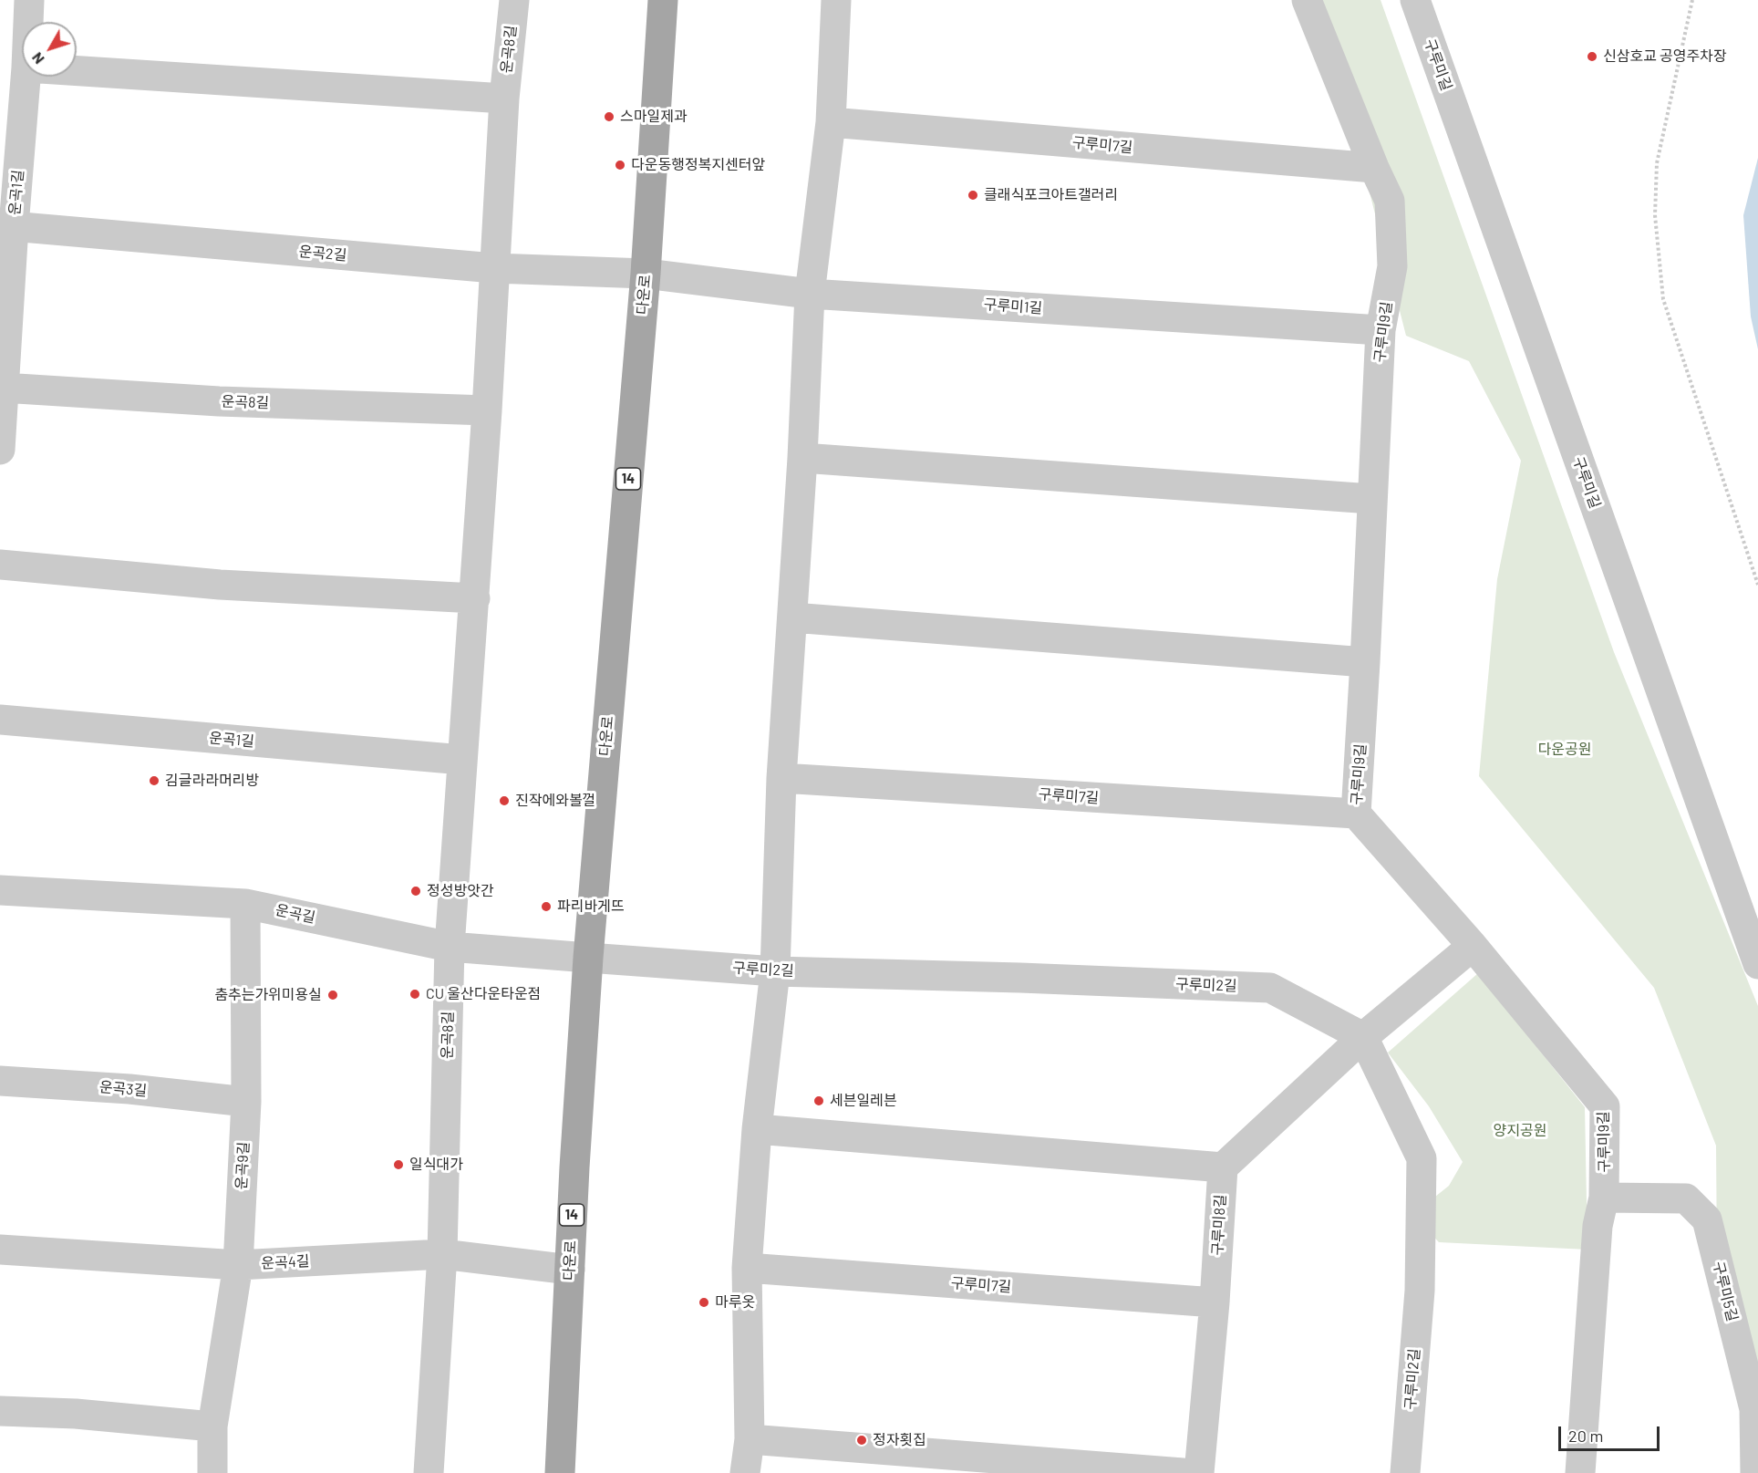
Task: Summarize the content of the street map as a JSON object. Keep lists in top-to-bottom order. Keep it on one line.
{"streets":{"main road":["다운로","14"],"street":["운곡8길","구루미길","구루미7길","운곡1길","운곡2길","구루미1길","구루미9길","운곡길","구루미2길","운곡3길","운곡9길","구루미8길","운곡4길","구루미5길"]},"crossings":[["운곡8길","운곡1길"],["운곡8길","운곡2길"],["운곡8길","운곡길"],["운곡8길","운곡4길"],["구루미7길","구루미9길"],["구루미7길","구루미8길"],["운곡1길","운곡2길"],["운곡2길","다운로"],["운곡2길","구루미1길"],["다운로","구루미1길"],["다운로","운곡길"],["다운로","구루미2길"],["다운로","운곡4길"],["구루미1길","구루미9길"],["구루미9길","구루미5길"],["운곡길","구루미2길"],["운곡길","운곡9길"],["운곡3길","운곡9길"],["운곡9길","운곡4길"]],"parks":["다운공원","양지공원"],"places":["신삼호교 공영주차장","스마일제과","다운동행정복지센터앞","클래식포크아트갤러리","김글라라머리방","진작에와볼껄","정성방앗간","파리바게뜨","CU 울산다운타운점","춤추는가위미용실","세븐일레븐","일식대가","마루옷","정자횟집"],"scale_bar":"20 m","north":"bottom left"}
